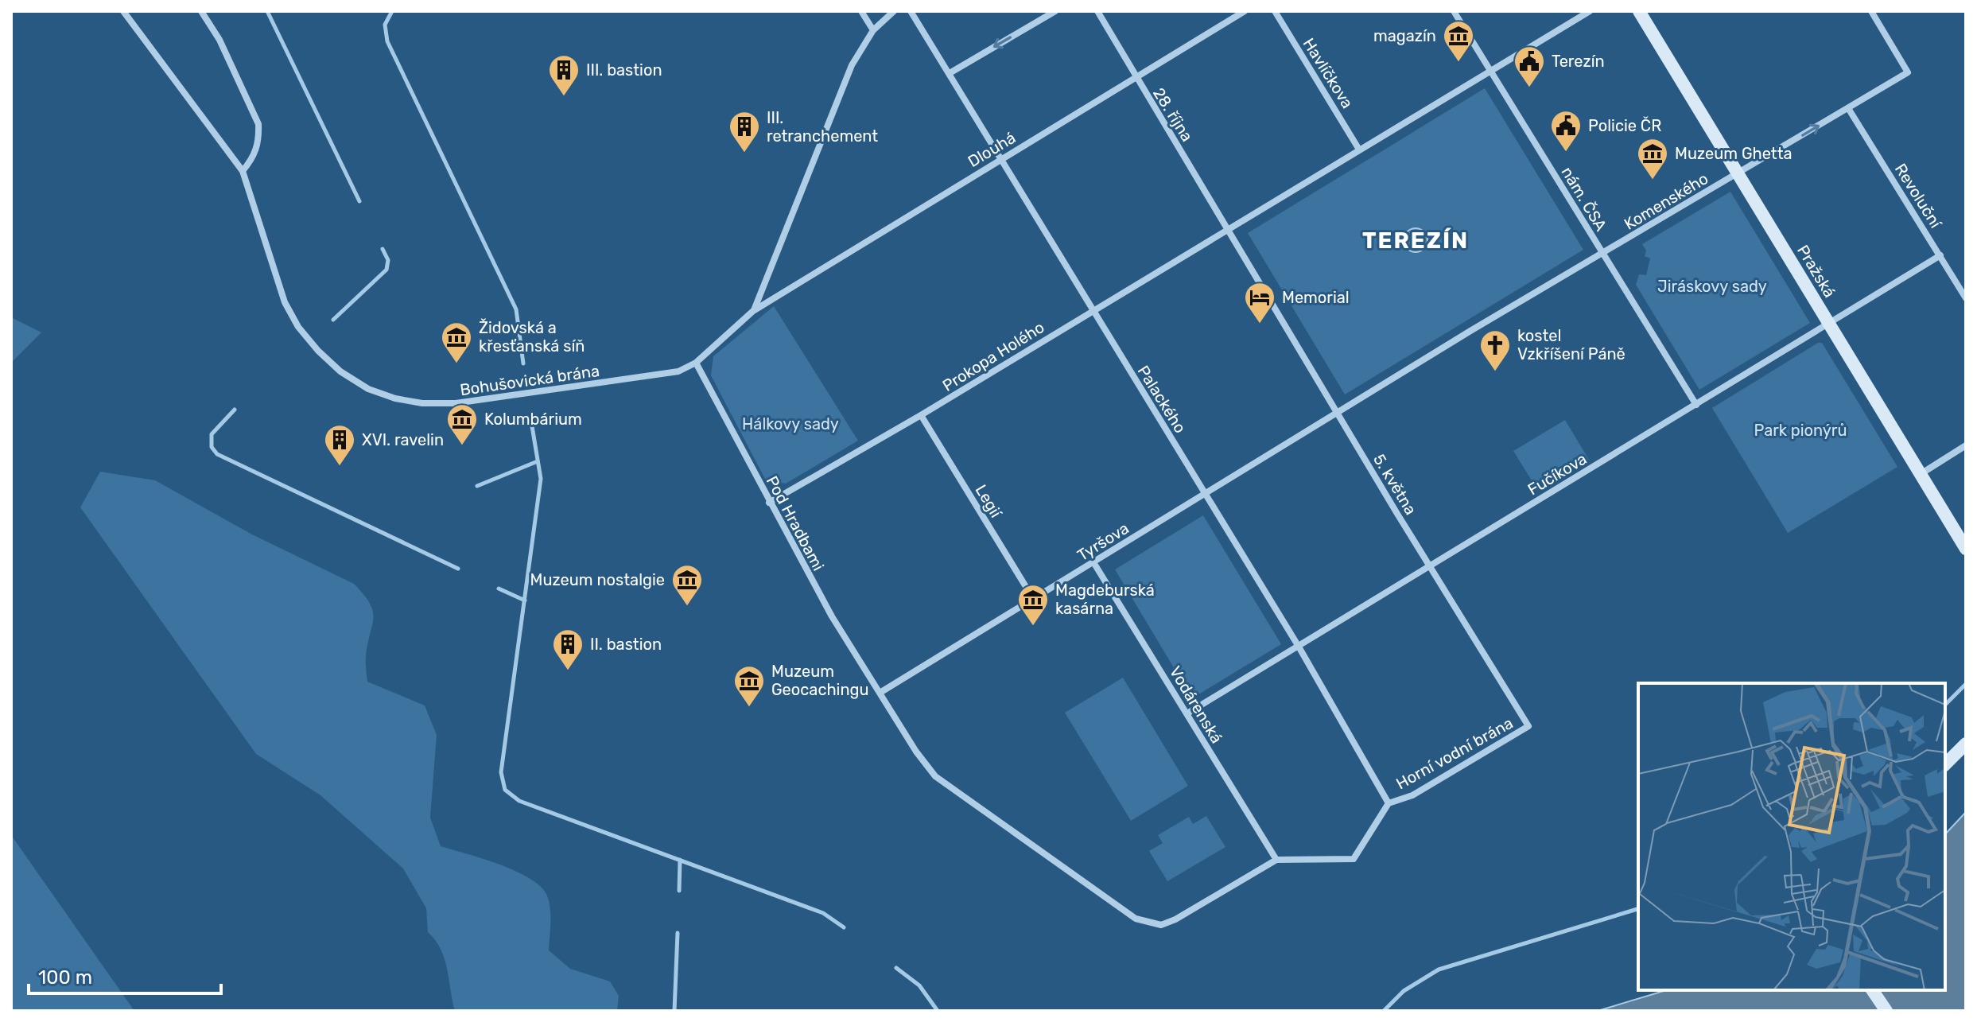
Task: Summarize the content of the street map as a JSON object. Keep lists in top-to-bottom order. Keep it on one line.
{"streets":{"main road":["Pražská"],"street":["Havlíčkova","28. října","Dlouhá","Revoluční","nám. ČSA","Komenského","Prokopa Holého","Bohušovická brána","Palackého","Fučíkova","5. května","Legií","Pod Hradbami","Tyršova","Vodárenská","Horní vodní brána"]},"crossings":[["28. října","Dlouhá"],["28. října","Prokopa Holého"],["Dlouhá","Bohušovická brána"],["Dlouhá","Palackého"],["Dlouhá","Pod Hradbami"],["Revoluční","Komenského"],["Revoluční","Fučíkova"],["nám. ČSA","Komenského"],["nám. ČSA","5. května"],["nám. ČSA","Tyršova"],["Komenského","Pražská"],["Pražská","Fučíkova"],["Prokopa Holého","Palackého"],["Prokopa Holého","Legií"],["Prokopa Holého","Pod Hradbami"],["Bohušovická brána","Pod Hradbami"],["Palackého","Fučíkova"],["Palackého","Tyršova"],["Palackého","Horní vodní brána"],["Fučíkova","5. května"],["Fučíkova","Vodárenská"],["Fučíkova","Horní vodní brána"],["5. května","Tyršova"],["5. května","Horní vodní brána"],["Legií","Tyršova"],["Pod Hradbami","Tyršova"],["Pod Hradbami","Vodárenská"],["Pod Hradbami","Horní vodní brána"],["Tyršova","Vodárenská"],["Vodárenská","Horní vodní brána"]],"districts":["TEREZÍN"],"parks":["Jiráskovy sady","Hálkovy sady","Park pionýrů"],"places":{"museum":["magazín","Muzeum Ghetta","Židovská a křesťanská síň","Kolumbárium","Muzeum nostalgie","Magdeburská kasárna","Muzeum Geocachingu"],"public building":["Terezín","Policie ČR"],"building":["III. bastion","III. retranchement","XVI. ravelin","II. bastion"],"hotel":["Memorial"],"church":["kostel Vzkříšení Páně"]},"scale_bar":"100 m"}
